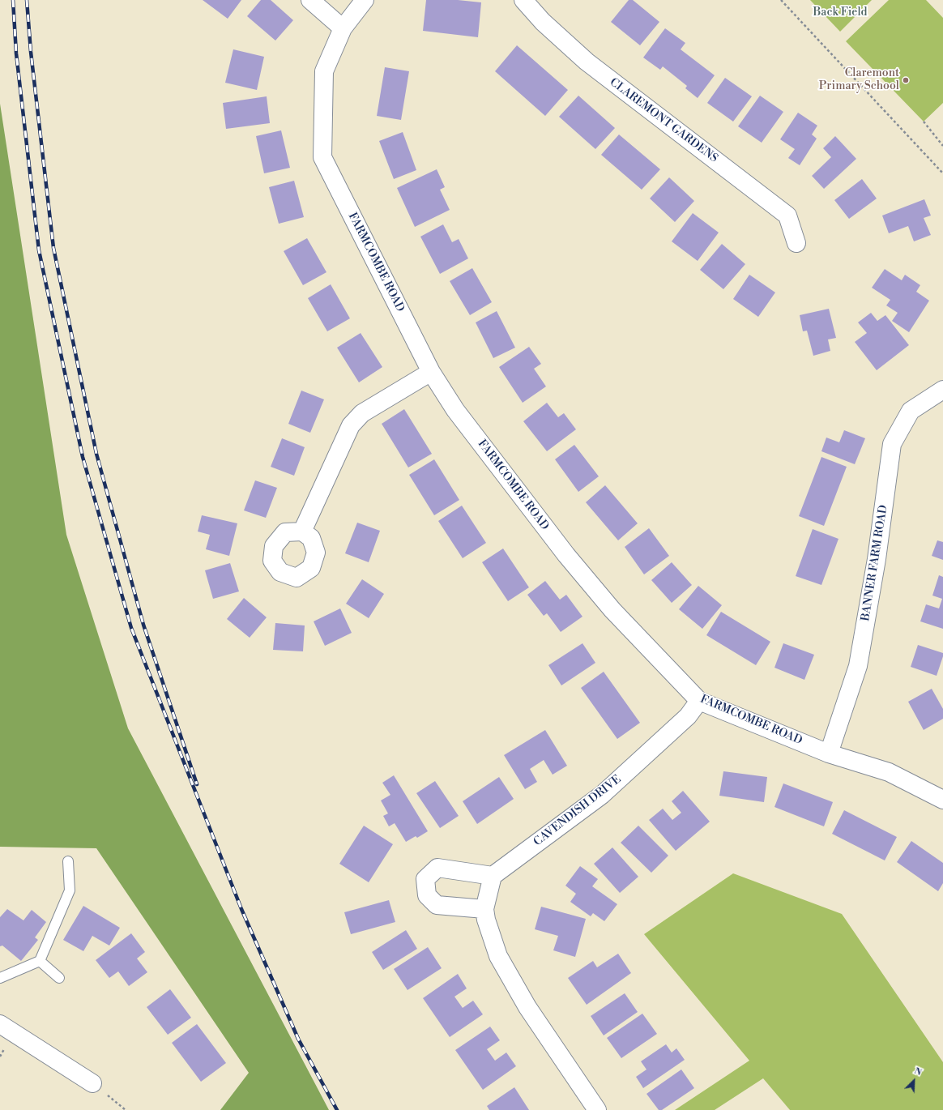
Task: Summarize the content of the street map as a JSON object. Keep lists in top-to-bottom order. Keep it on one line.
{"streets":{"street":["CLAREMONT GARDENS","FARMCOMBE ROAD","BANNER FARM ROAD","CAVENDISH DRIVE"]},"crossings":[["FARMCOMBE ROAD","BANNER FARM ROAD"],["FARMCOMBE ROAD","CAVENDISH DRIVE"]],"parks":["Back Field"],"places":["Claremont Primary School"],"north":"top right"}
